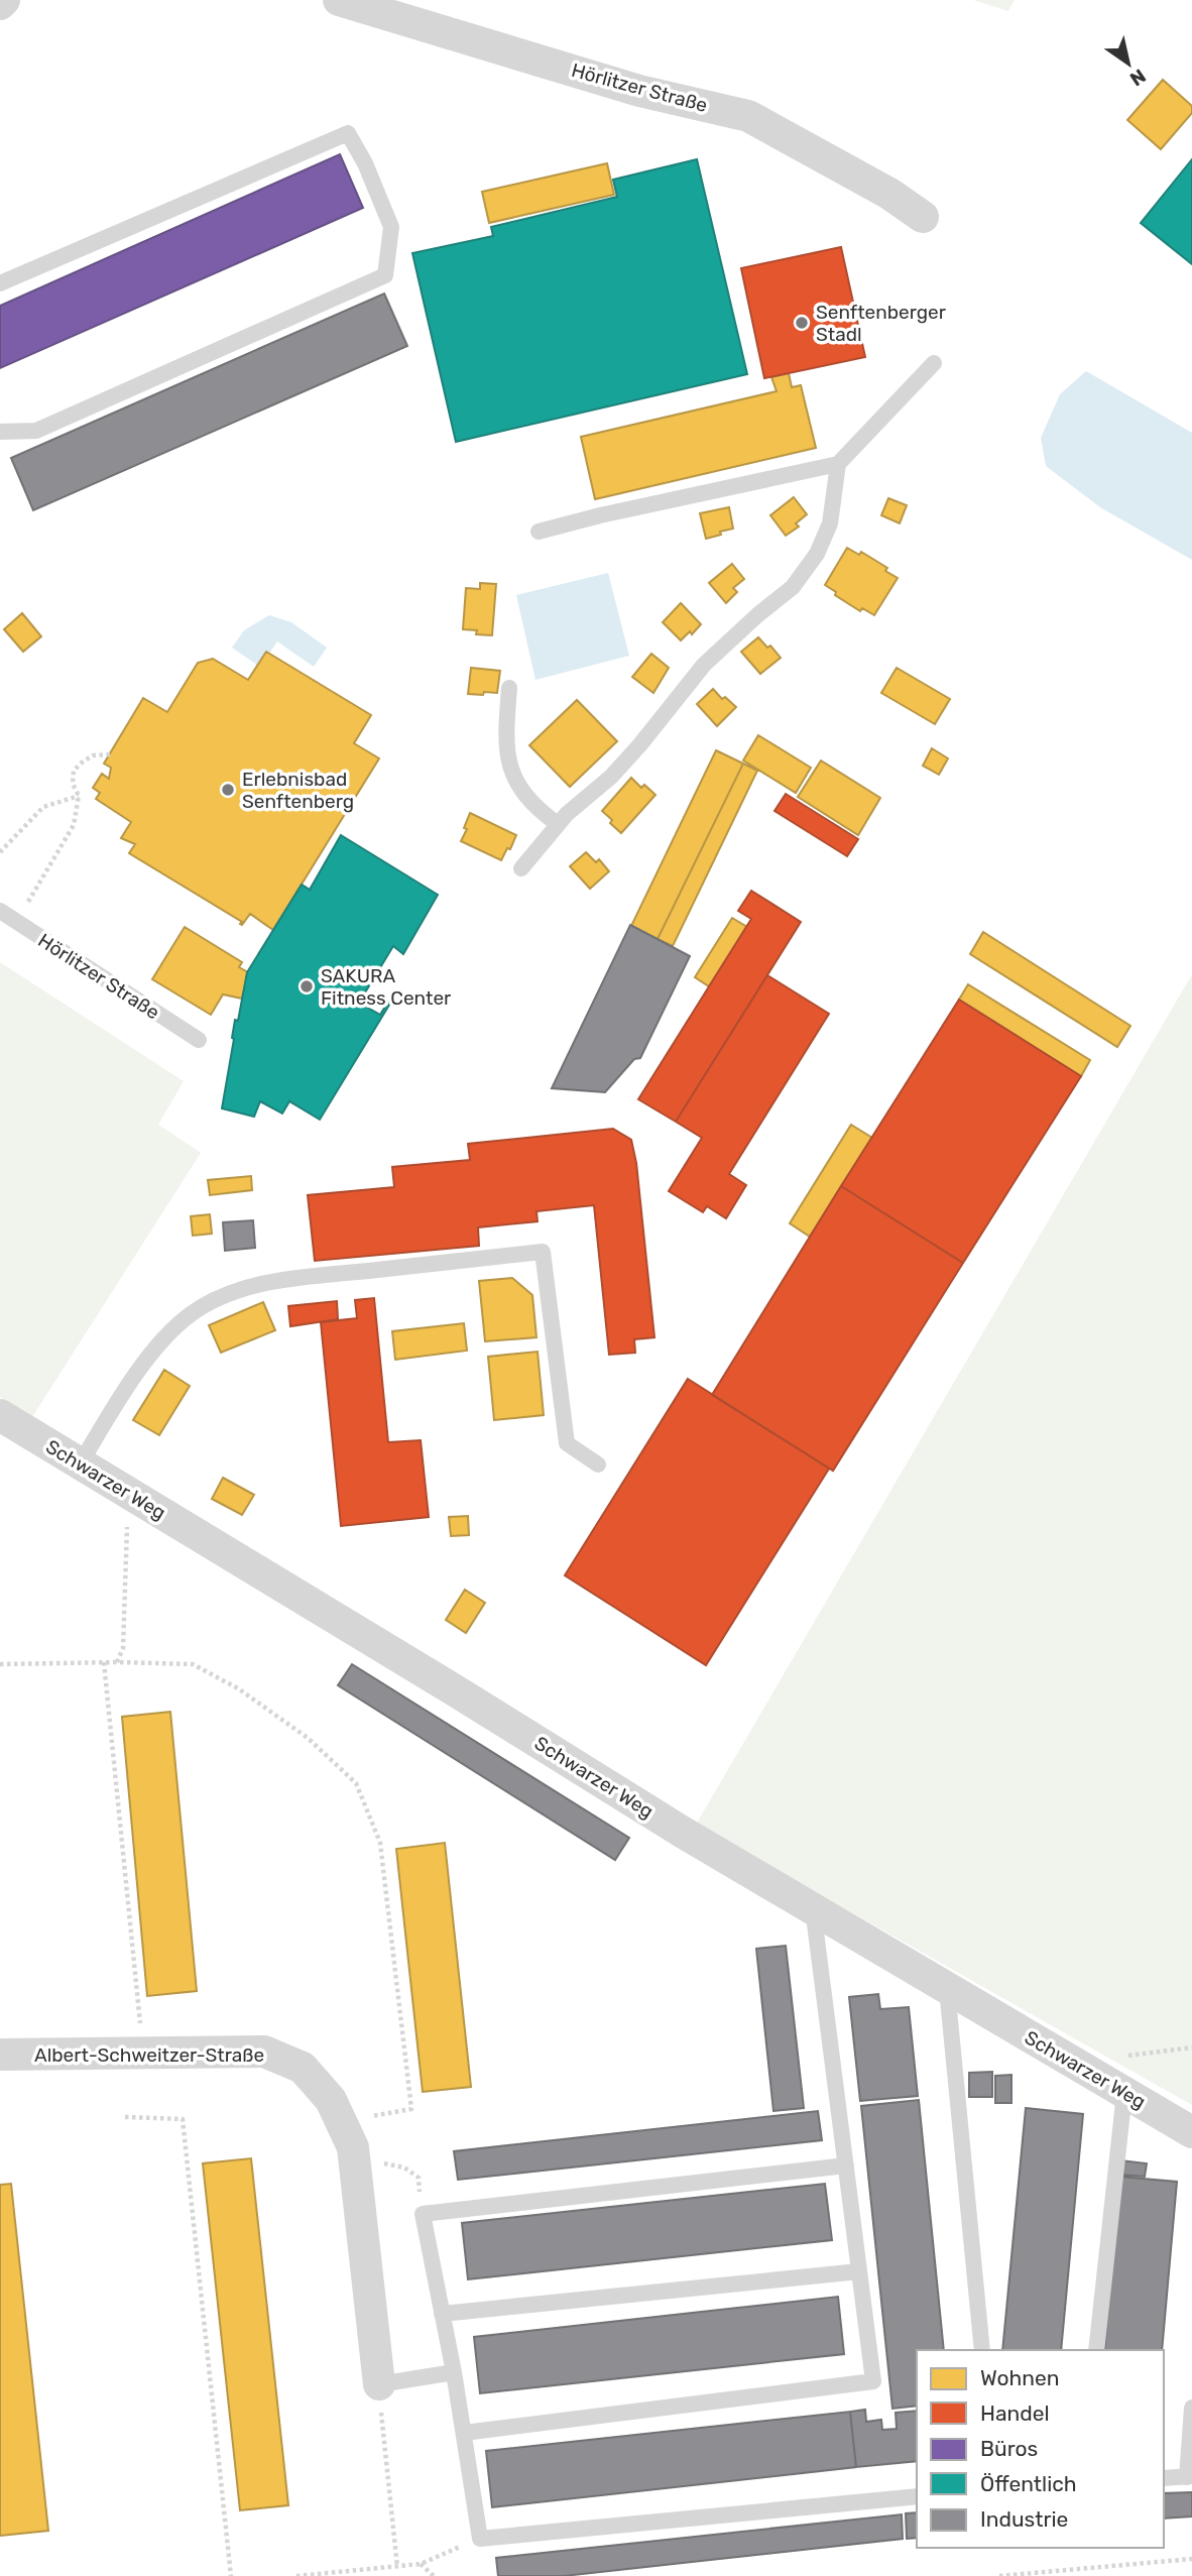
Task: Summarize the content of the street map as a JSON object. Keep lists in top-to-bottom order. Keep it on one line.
{"streets":{"street":["Hörlitzer Straße","Schwarzer Weg","Albert-Schweitzer-Straße"]},"places":["Senftenberger Stadl","Erlebnisbad Senftenberg","SAKURA Fitness Center"],"legend":["Wohnen","Handel","Büros","Öffentlich","Industrie"],"north":"bottom right"}
